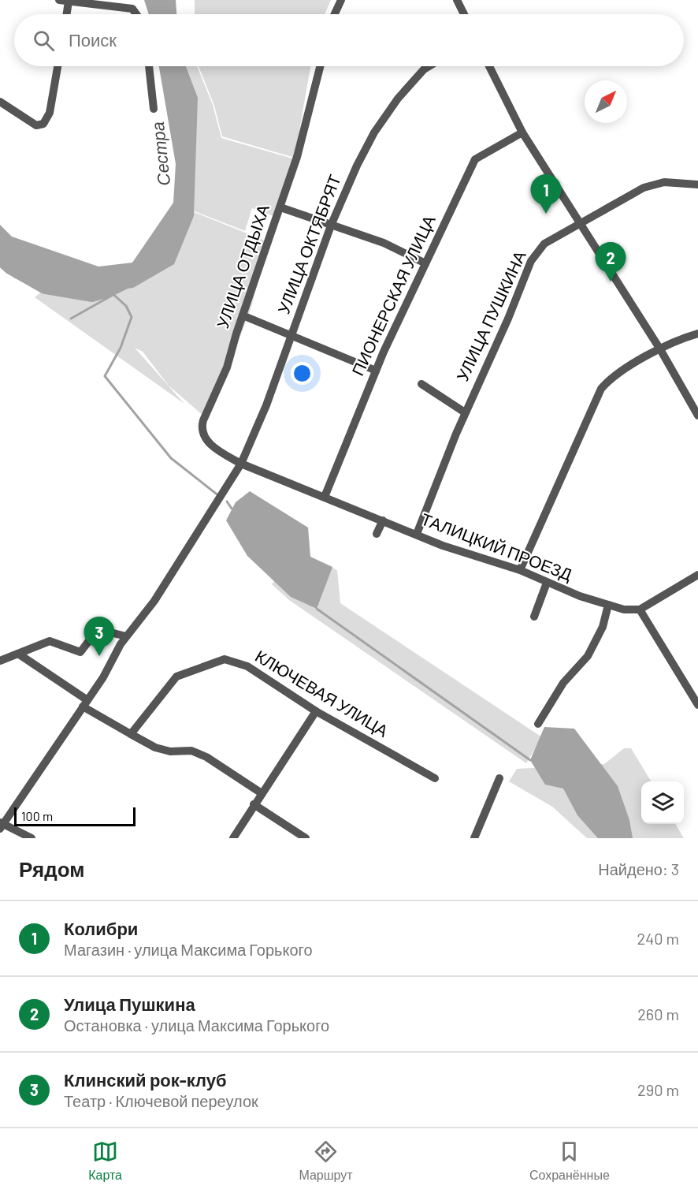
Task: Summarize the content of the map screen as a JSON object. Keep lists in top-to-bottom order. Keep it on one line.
{"streets":{"street":["УЛИЦА ОКТЯБРЯТ","УЛИЦА ОТДЫХА","ПИОНЕРСКАЯ УЛИЦА","УЛИЦА ПУШКИНА","ТАЛИЦКИЙ ПРОЕЗД","КЛЮЧЕВАЯ УЛИЦА"]},"crossings":[["УЛИЦА ОКТЯБРЯТ","УЛИЦА ОТДЫХА"],["УЛИЦА ОКТЯБРЯТ","ТАЛИЦКИЙ ПРОЕЗД"],["УЛИЦА ОТДЫХА","ТАЛИЦКИЙ ПРОЕЗД"],["ПИОНЕРСКАЯ УЛИЦА","ТАЛИЦКИЙ ПРОЕЗД"],["УЛИЦА ПУШКИНА","ТАЛИЦКИЙ ПРОЕЗД"]],"water":["Сестра"],"scale_bar":"100 m","north":"top right","page":{"search":"Поиск","pins":["1","2","3"],"scale":"100 m","heading":["Рядом","Найдено: 3"],"list":[{"mark":"1","name":"Колибри","note":"Магазин · улица Максима Горького","value":"240 m"},{"mark":"2","name":"Улица Пушкина","note":"Остановка · улица Максима Горького","value":"260 m"},{"mark":"3","name":"Клинский рок-клуб","note":"Театр · Ключевой переулок","value":"290 m"}],"nav":["Карта","Маршрут","Сохранённые"]}}
